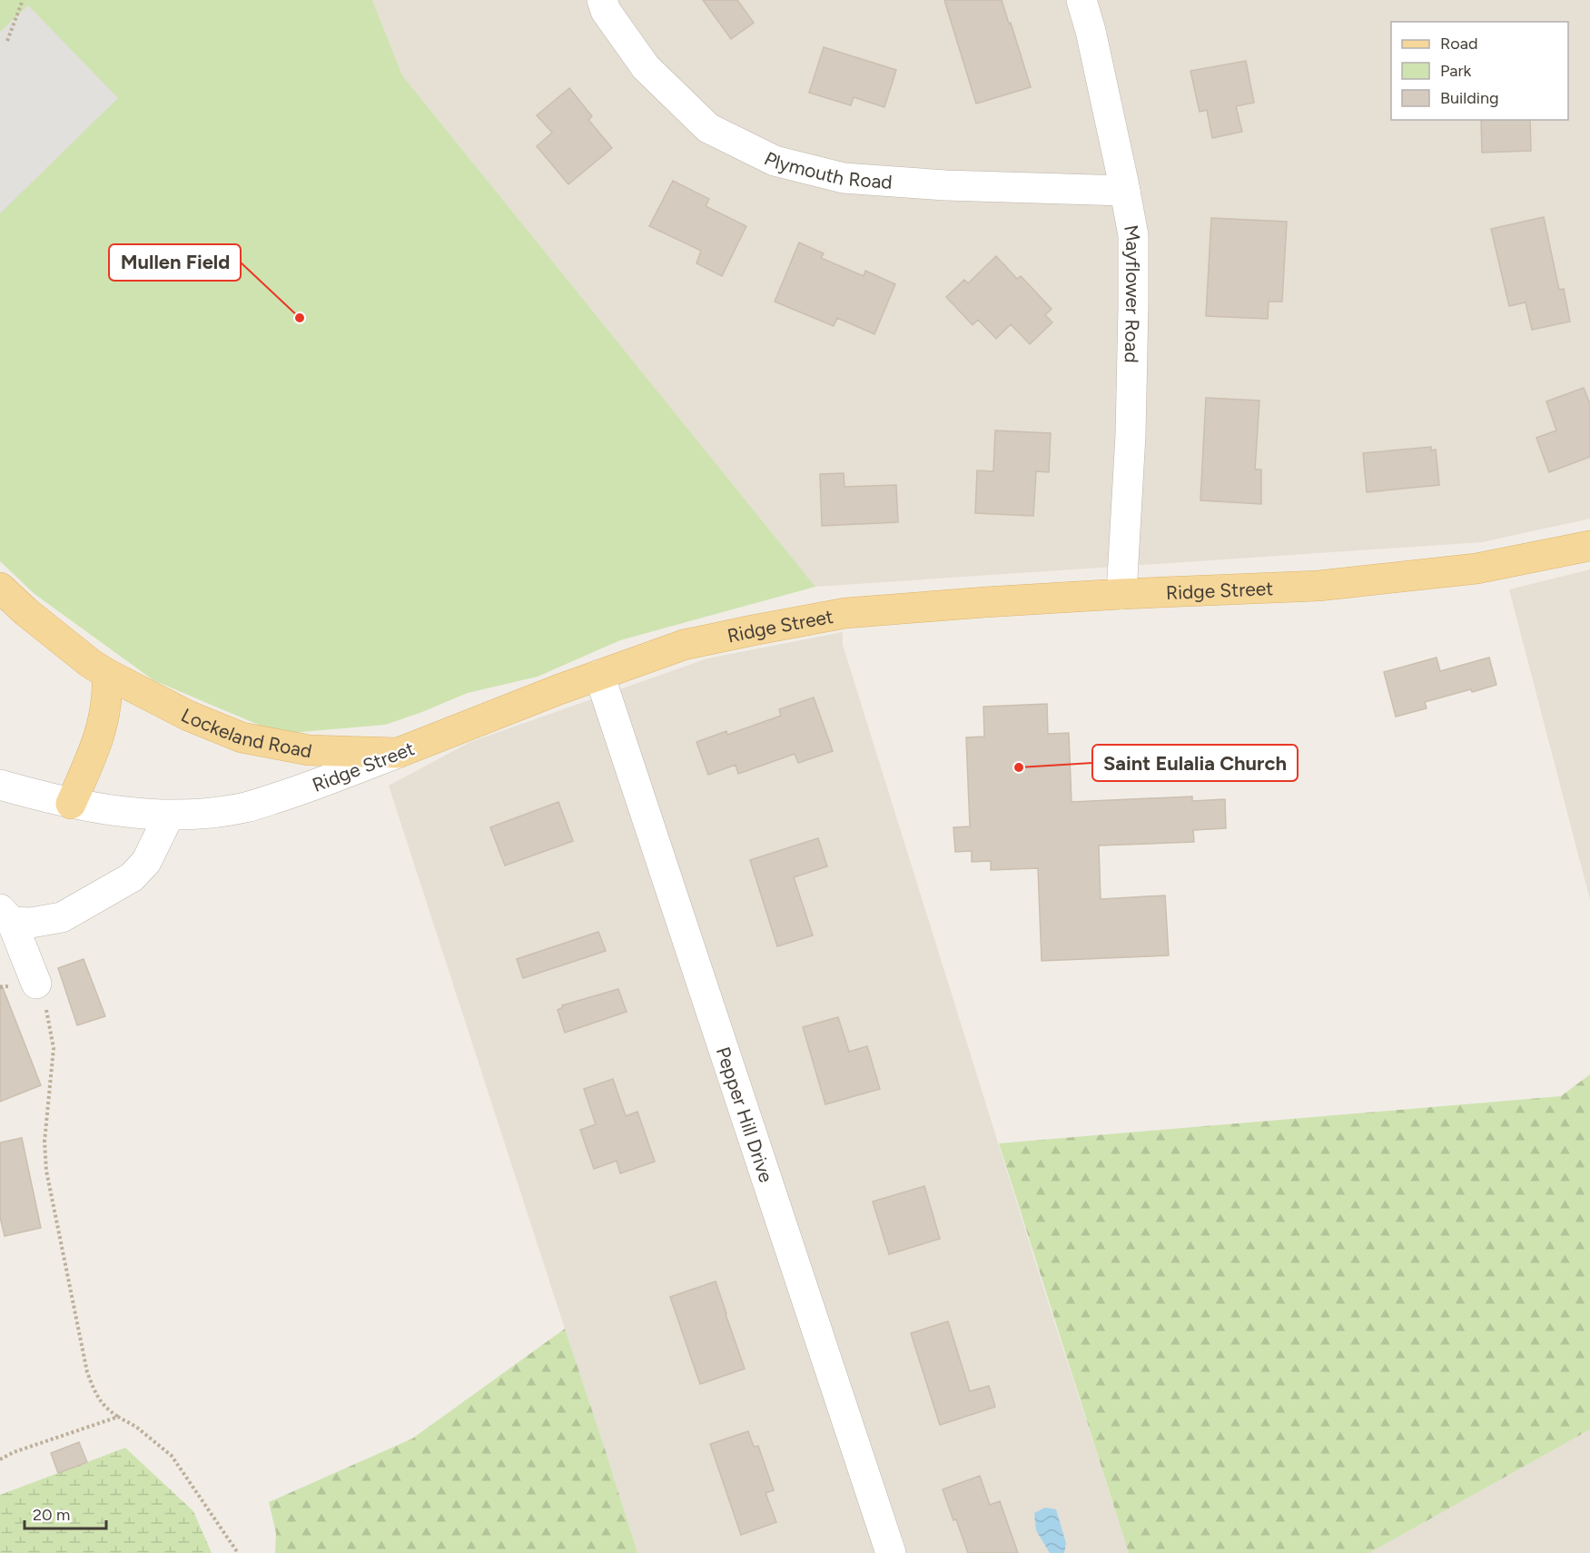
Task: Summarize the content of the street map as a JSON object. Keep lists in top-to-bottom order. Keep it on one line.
{"streets":{"main road":["Ridge Street","Lockeland Road"],"street":["Plymouth Road","Mayflower Road","Pepper Hill Drive"]},"crossings":[["Plymouth Road","Mayflower Road"],["Mayflower Road","Ridge Street"],["Ridge Street","Lockeland Road"],["Ridge Street","Pepper Hill Drive"]],"places":["Mullen Field","Saint Eulalia Church"],"legend":["Road","Park","Building"],"scale_bar":"20 m"}
